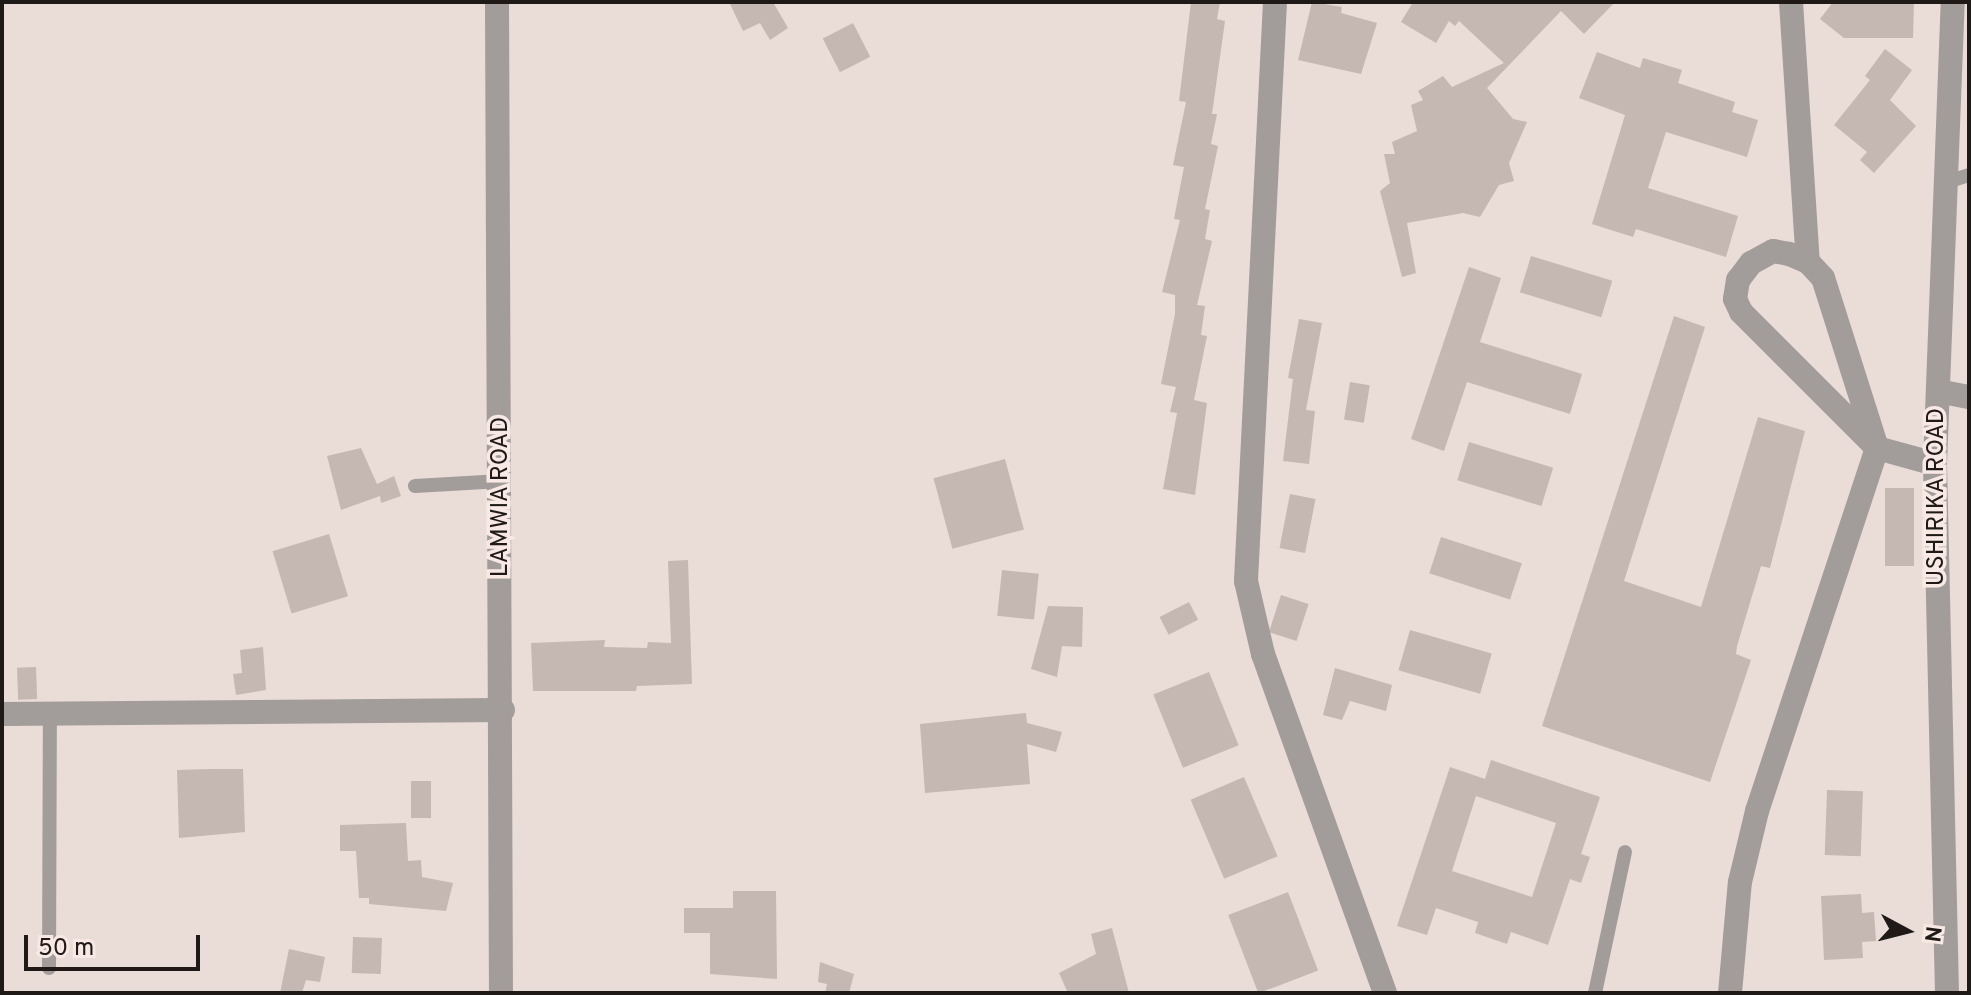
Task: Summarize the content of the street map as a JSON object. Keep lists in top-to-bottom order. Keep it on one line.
{"streets":{"street":["LAMWIA ROAD","USHIRIKA ROAD"]},"scale_bar":"50 m","north":"right"}
